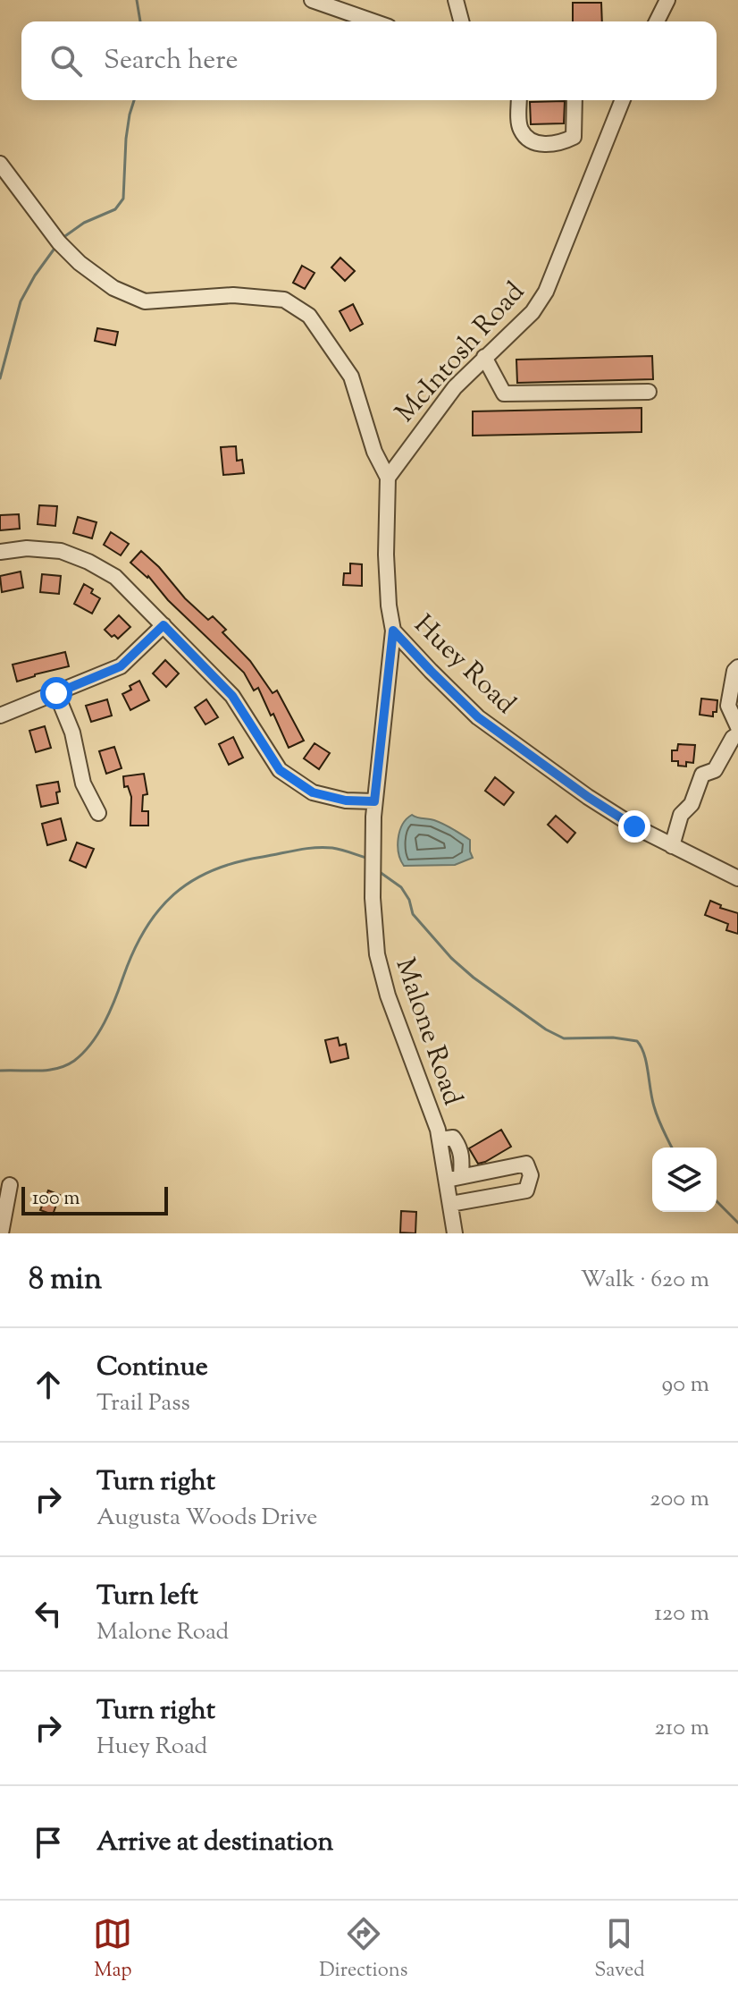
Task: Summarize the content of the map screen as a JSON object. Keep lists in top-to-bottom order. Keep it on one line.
{"streets":{"street":["McIntosh Road","Huey Road","Malone Road"]},"crossings":[["McIntosh Road","Huey Road"],["Huey Road","Malone Road"]],"scale_bar":"100 m","page":{"search":"Search here","scale":"100 m","heading":["8 min","Walk · 620 m"],"list":[["Continue","Trail Pass","90 m"],["Turn right","Augusta Woods Drive","200 m"],["Turn left","Malone Road","120 m"],["Turn right","Huey Road","210 m"],"Arrive at destination"],"nav":["Map","Directions","Saved"]}}
